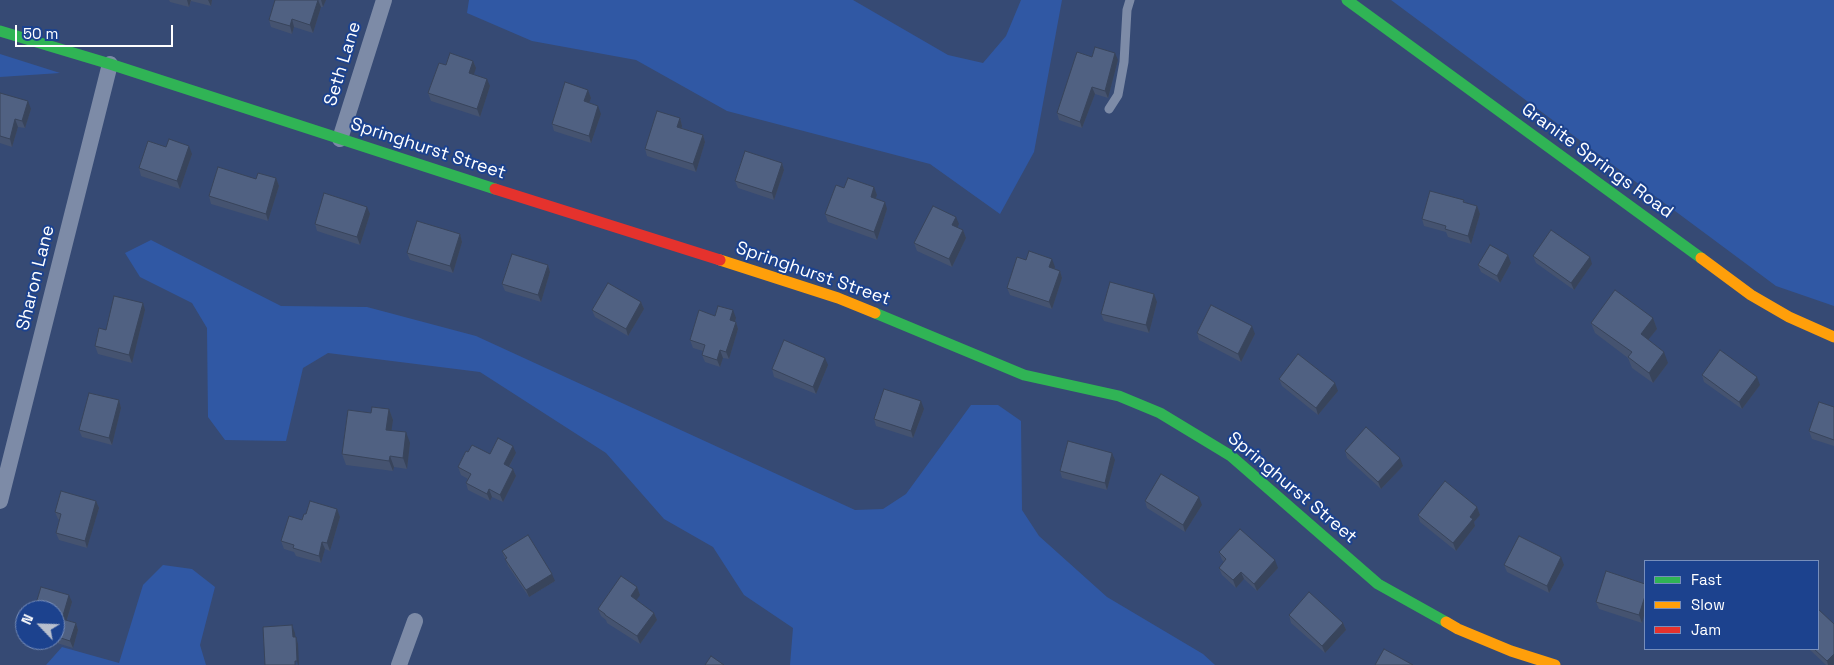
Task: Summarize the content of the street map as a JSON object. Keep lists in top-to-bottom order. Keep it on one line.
{"streets":{"street":["Seth Lane","Springhurst Street","Granite Springs Road","Sharon Lane"]},"crossings":[["Seth Lane","Springhurst Street"],["Springhurst Street","Sharon Lane"]],"legend":["Fast","Slow","Jam"],"scale_bar":"50 m","north":"top left"}
